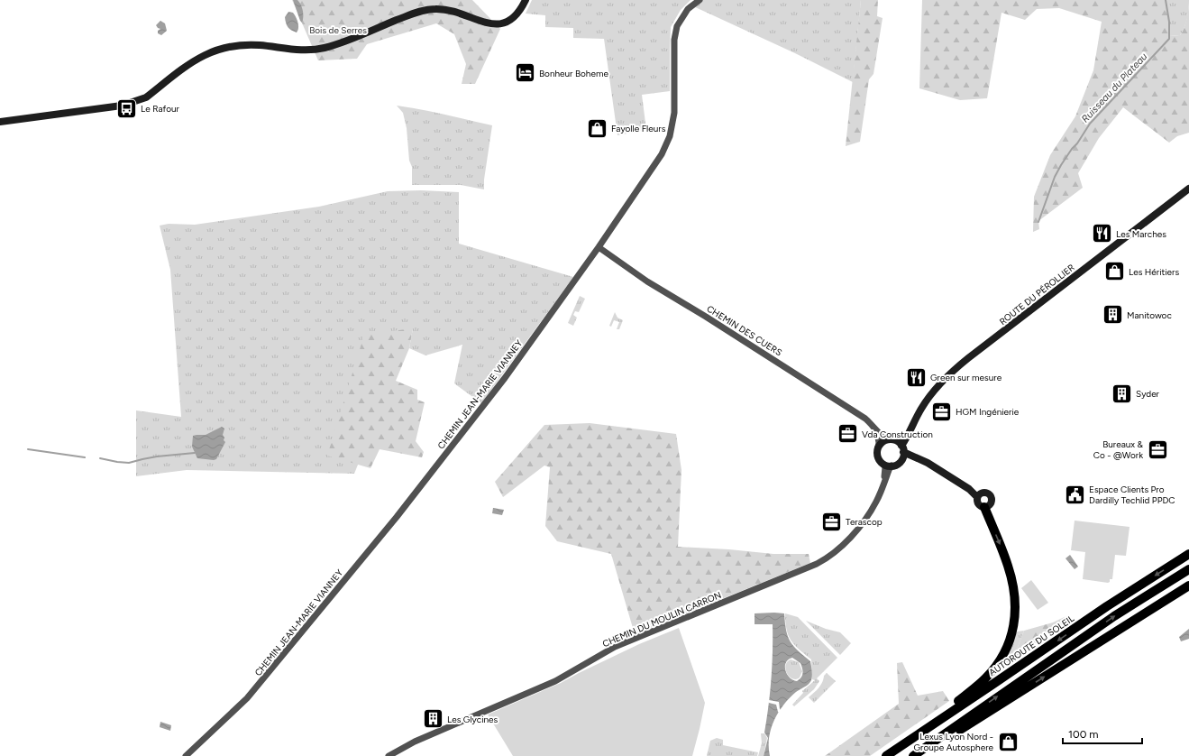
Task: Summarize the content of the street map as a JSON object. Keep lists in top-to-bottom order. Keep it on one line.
{"streets":{"highway":["AUTOROUTE DU SOLEIL"],"main road":["ROUTE DU PÉROLLIER"],"street":["CHEMIN DES CUERS","CHEMIN JEAN-MARIE VIANNEY","CHEMIN DU MOULIN CARRON"]},"crossings":[["ROUTE DU PÉROLLIER","CHEMIN DES CUERS"],["ROUTE DU PÉROLLIER","CHEMIN DU MOULIN CARRON"],["CHEMIN DES CUERS","CHEMIN JEAN-MARIE VIANNEY"],["CHEMIN DES CUERS","CHEMIN DU MOULIN CARRON"]],"water":["Ruisseau du Plateau"],"parks":["Bois de Serres"],"places":{"hotel":["Bonheur Boheme"],"bus stop":["Le Rafour"],"shop":["Fayolle Fleurs","Les Héritiers","Lexus Lyon Nord - Groupe Autosphere"],"restaurant":["Les Marches","Green sur mesure"],"building":["Manitowoc","Syder","Les Glycines"],"office":["HGM Ingénierie","Vda Construction","Bureaux & Co - @Work","Terascop"],"public building":["Espace Clients Pro Dardilly Techlid PPDC"]},"scale_bar":"100 m"}
